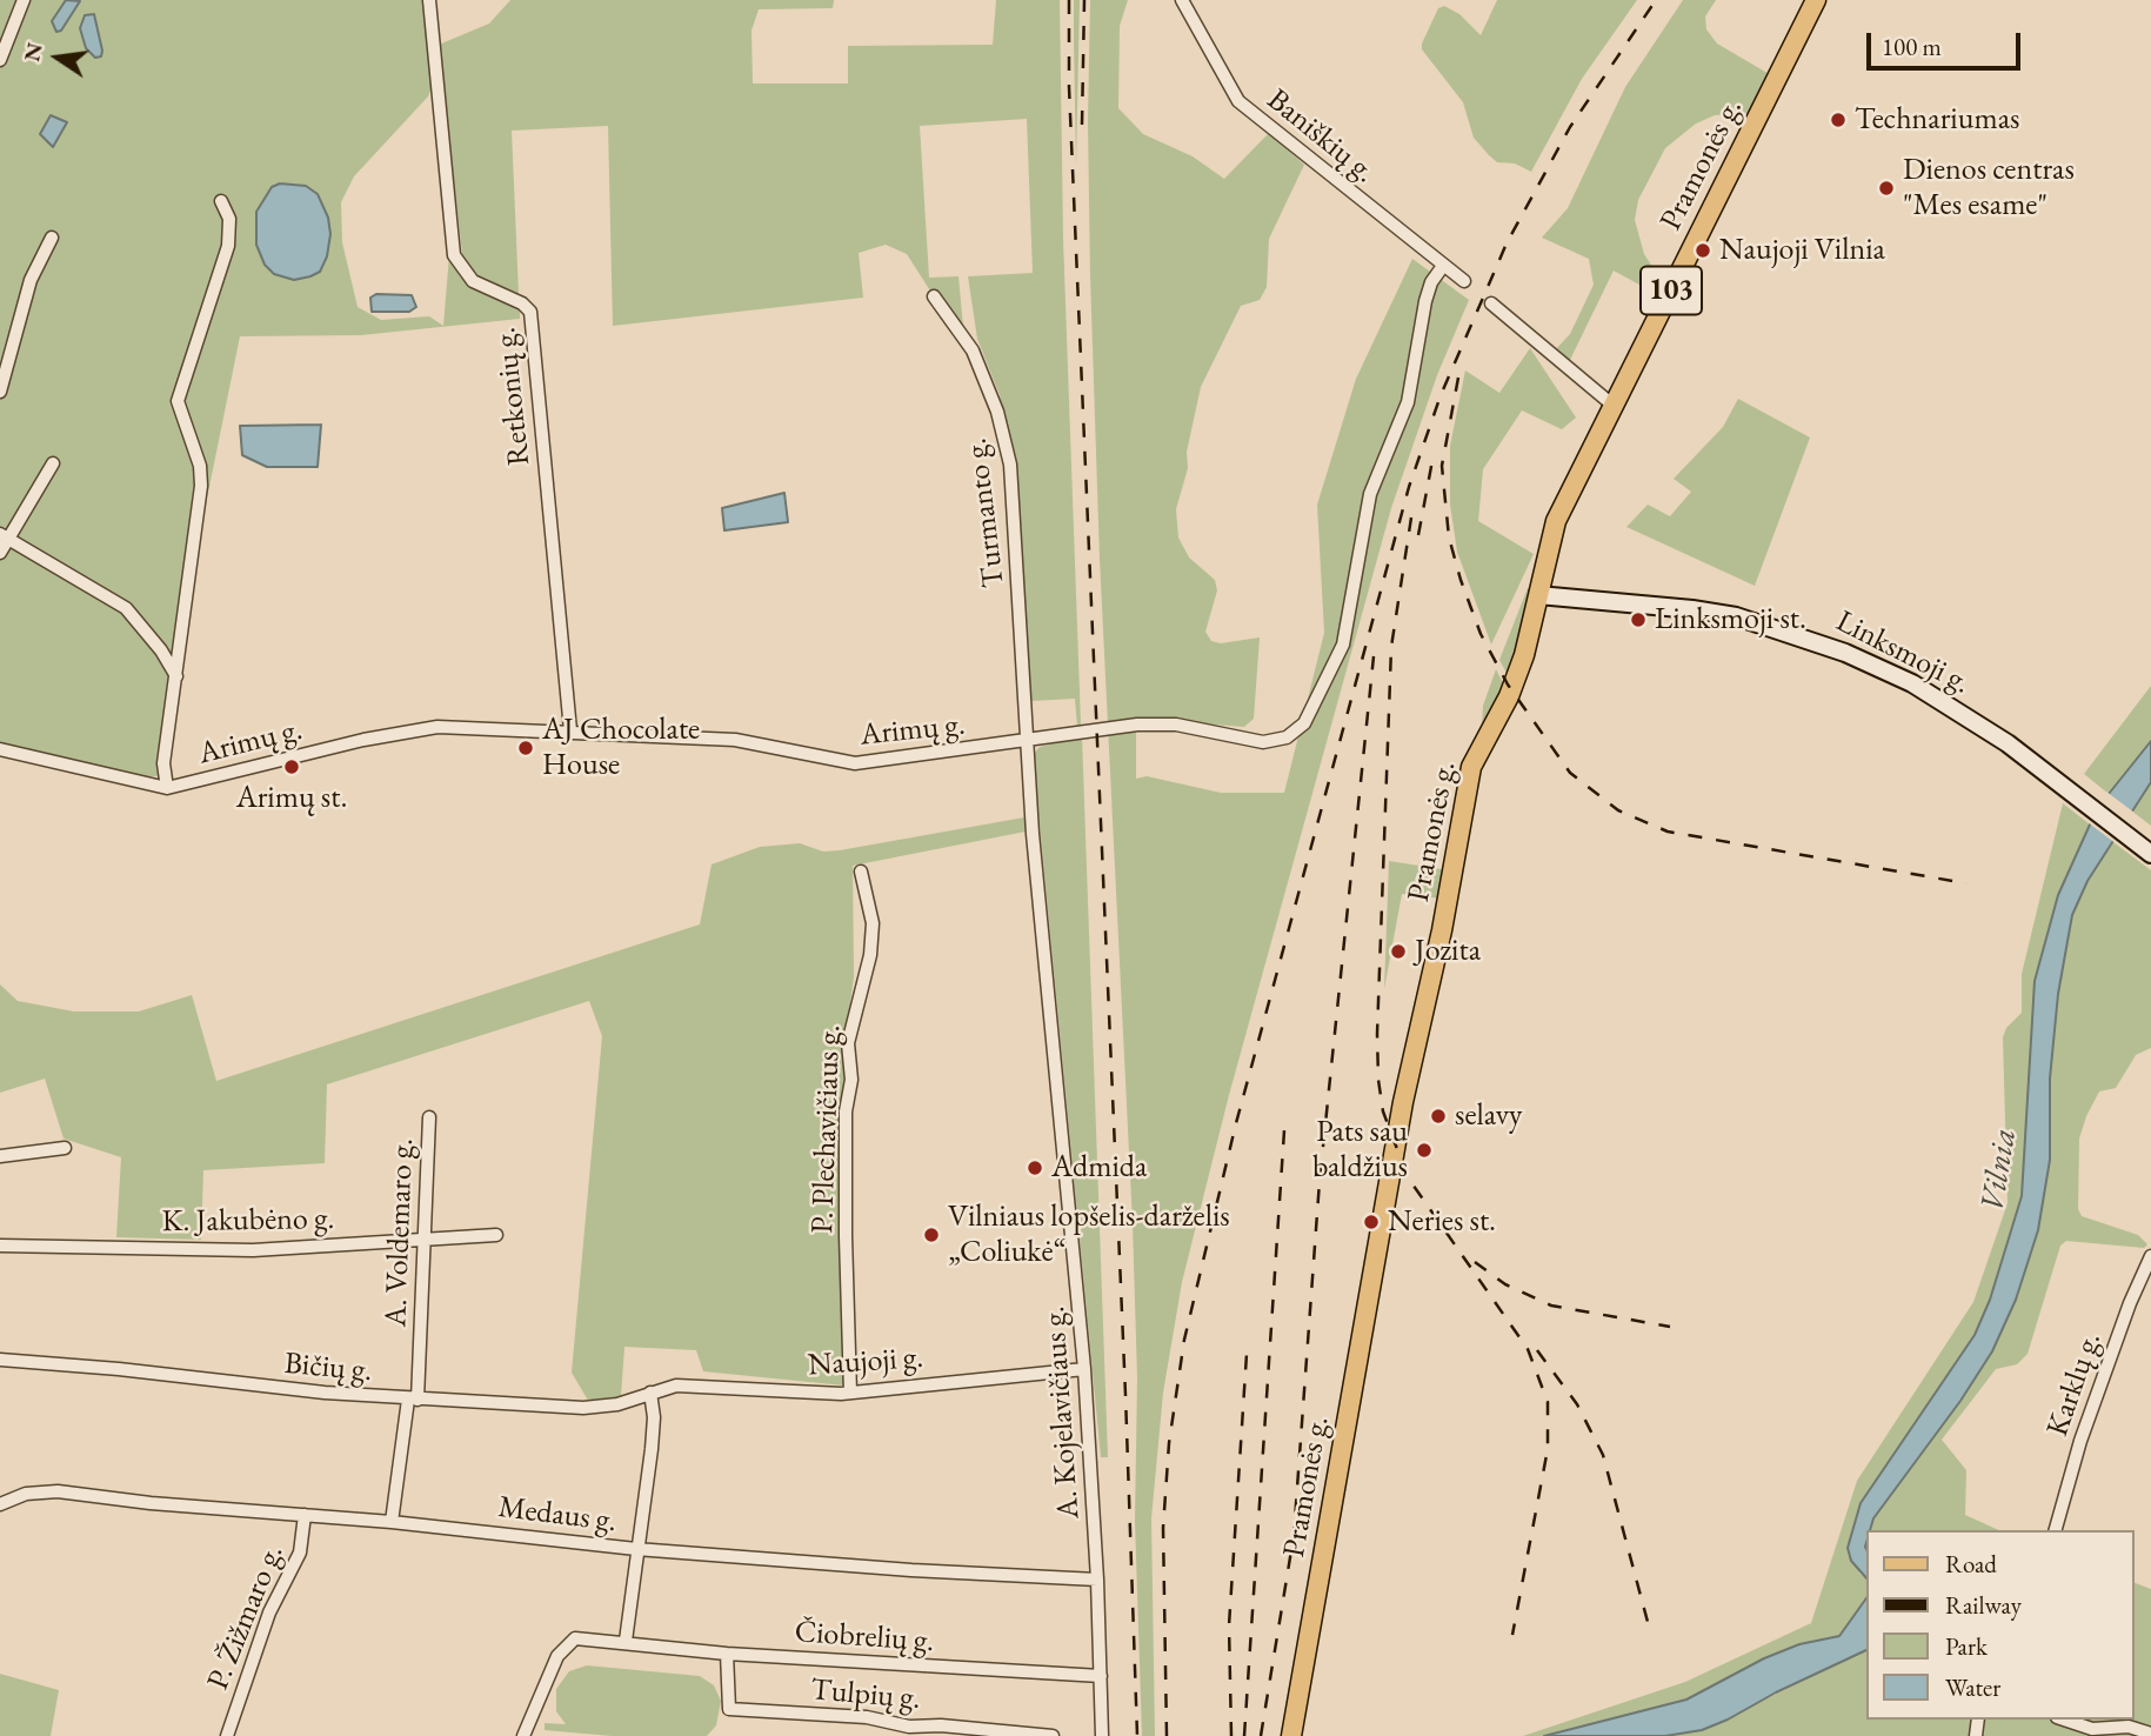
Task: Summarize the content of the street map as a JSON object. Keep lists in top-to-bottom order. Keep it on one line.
{"streets":{"main road":["Pramonės g.","103","Linksmoji g."],"street":["Baniškių g.","Retkonių g.","Turmanto g.","Arimų g.","P. Plechavičiaus g.","K. Jakubėno g.","A. Voldemaro g.","Naujoji g.","Bičių g.","Karklų g.","A. Kojelavičiaus g.","Medaus g.","P. Žižmaro g.","Čiobrelių g.","Tulpių g."]},"crossings":[["Baniškių g.","Arimų g."],["Pramonės g.","Linksmoji g."],["Retkonių g.","Arimų g."],["Turmanto g.","Arimų g."],["Turmanto g.","A. Kojelavičiaus g."],["Arimų g.","A. Kojelavičiaus g."],["P. Plechavičiaus g.","Naujoji g."],["K. Jakubėno g.","A. Voldemaro g."],["A. Voldemaro g.","Bičių g."],["A. Voldemaro g.","Medaus g."],["Naujoji g.","Bičių g."],["Naujoji g.","A. Kojelavičiaus g."],["A. Kojelavičiaus g.","Medaus g."],["A. Kojelavičiaus g.","Čiobrelių g."],["Medaus g.","P. Žižmaro g."],["Čiobrelių g.","Tulpių g."]],"water":["Vilnia"],"places":["Technariumas","Dienos centras \"Mes esame\"","Naujoji Vilnia","Linksmoji st.","AJ Chocolate House","Arimų st.","Jozita","selavy","Pats sau baldžius","Admida","Neries st.","Vilniaus lopšelis-darželis „Coliukė“"],"legend":["Road","Railway","Park","Water"],"scale_bar":"100 m","north":"left"}
